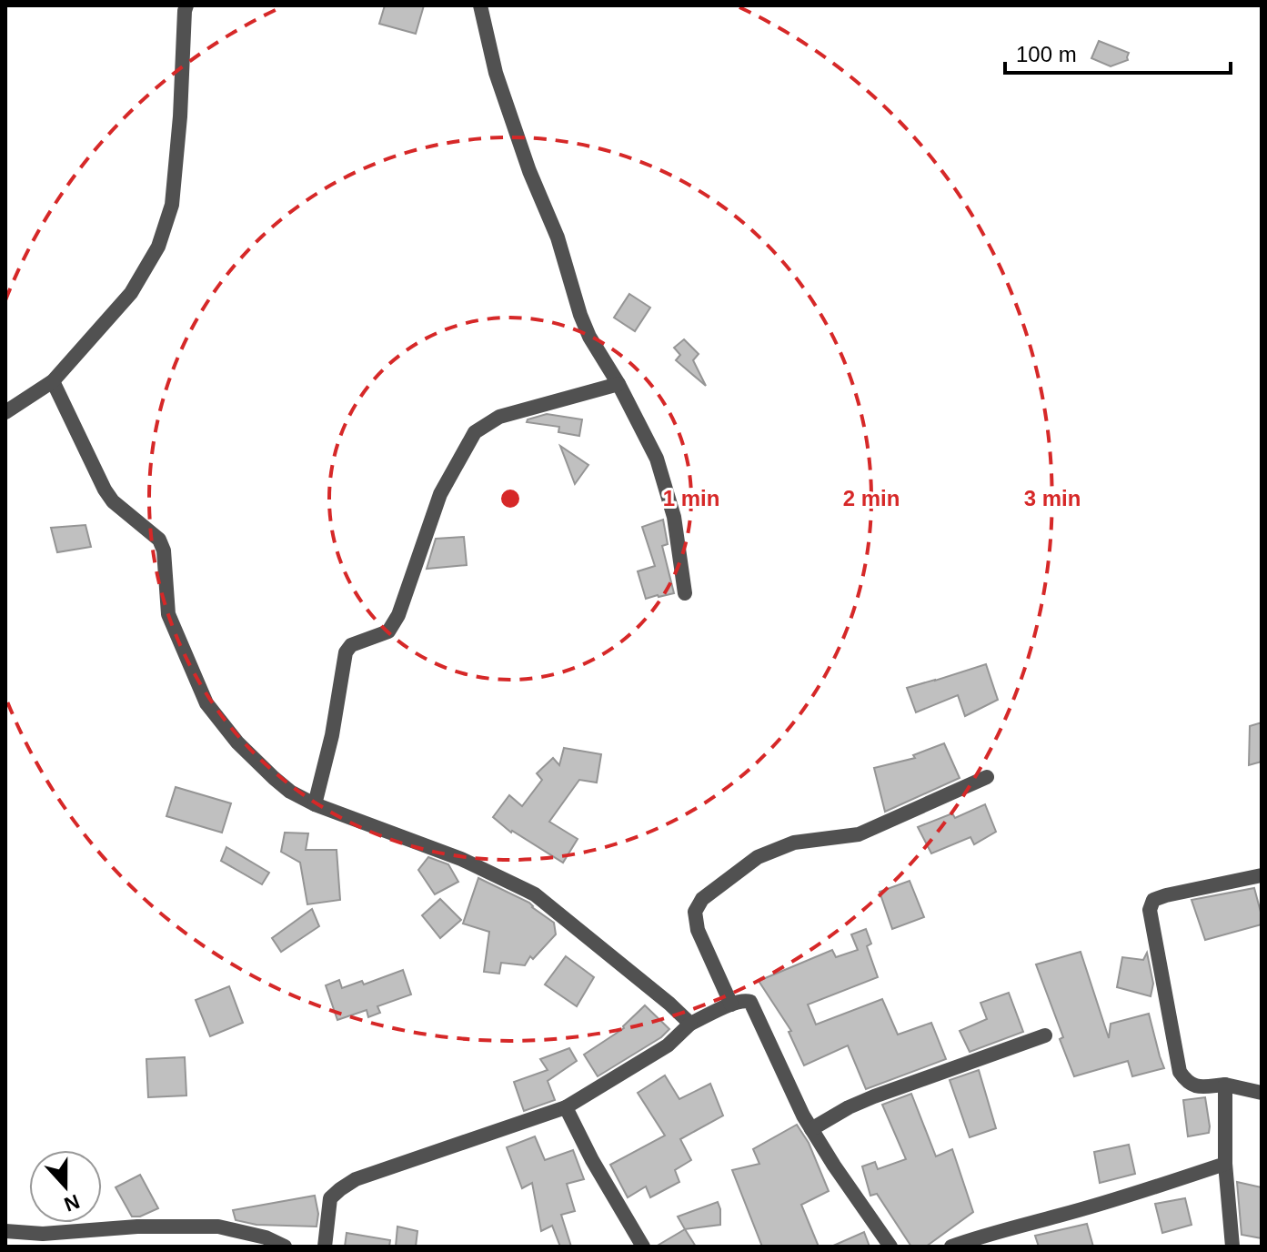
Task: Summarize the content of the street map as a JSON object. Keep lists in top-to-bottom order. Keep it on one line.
{"scale_bar":"100 m","north":"bottom","rings":["1 min","2 min","3 min"]}
